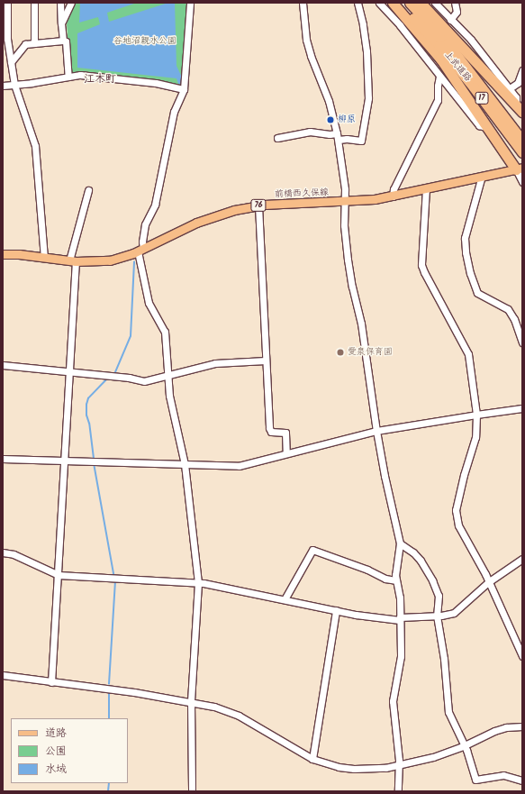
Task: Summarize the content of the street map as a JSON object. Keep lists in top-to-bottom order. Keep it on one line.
{"streets":{"highway":["上武道路","17"],"main road":["前橋西久保線","76"]},"districts":["江木町"],"parks":["谷地沼親水公園"],"places":["柳原","愛泉保育園"],"legend":["道路","公園","水域"]}
